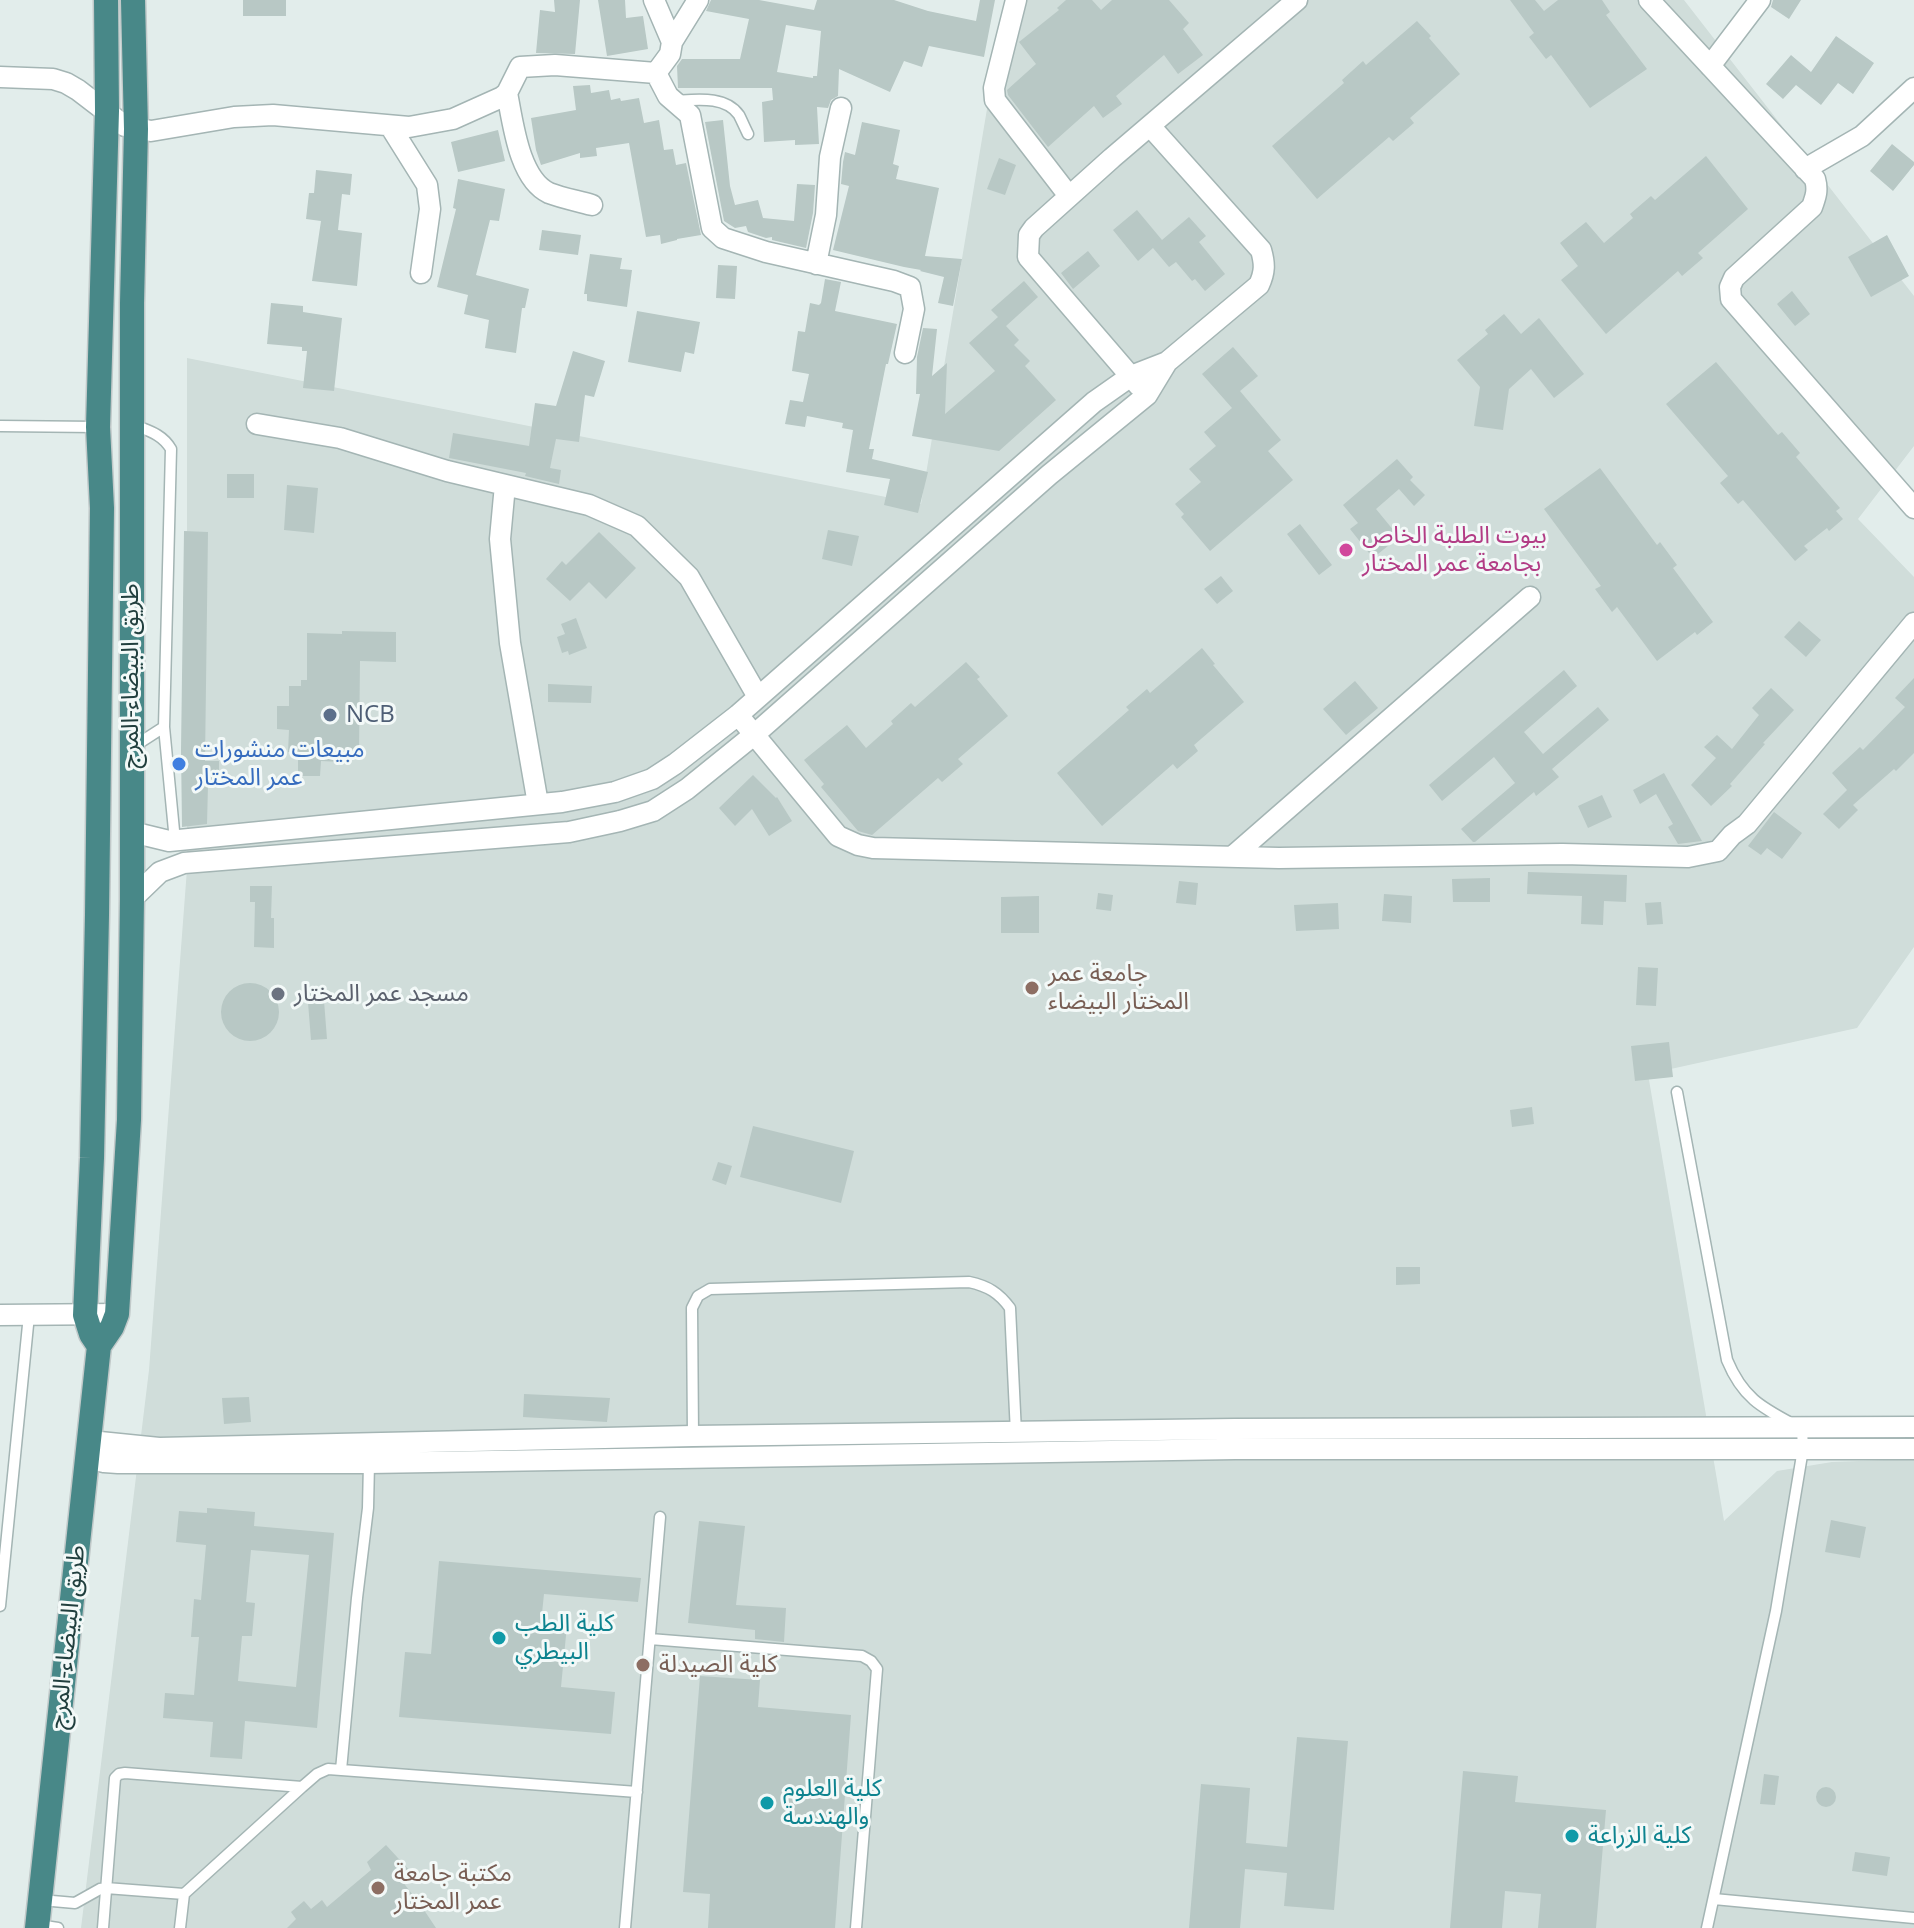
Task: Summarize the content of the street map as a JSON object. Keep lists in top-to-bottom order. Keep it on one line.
{"streets":{"highway":["طريق البيضاء-المرج"]},"places":["بيوت الطلبة الخاص بجامعة عمر المختار","NCB","مبيعات منشورات عمر المختار","جامعة عمر المختار البيضاء","مسجد عمر المختار","كلية الطب البيطري","كلية الصيدلة","كلية العلوم والهندسة","كلية الزراعة","مكتبة جامعة عمر المختار"]}
